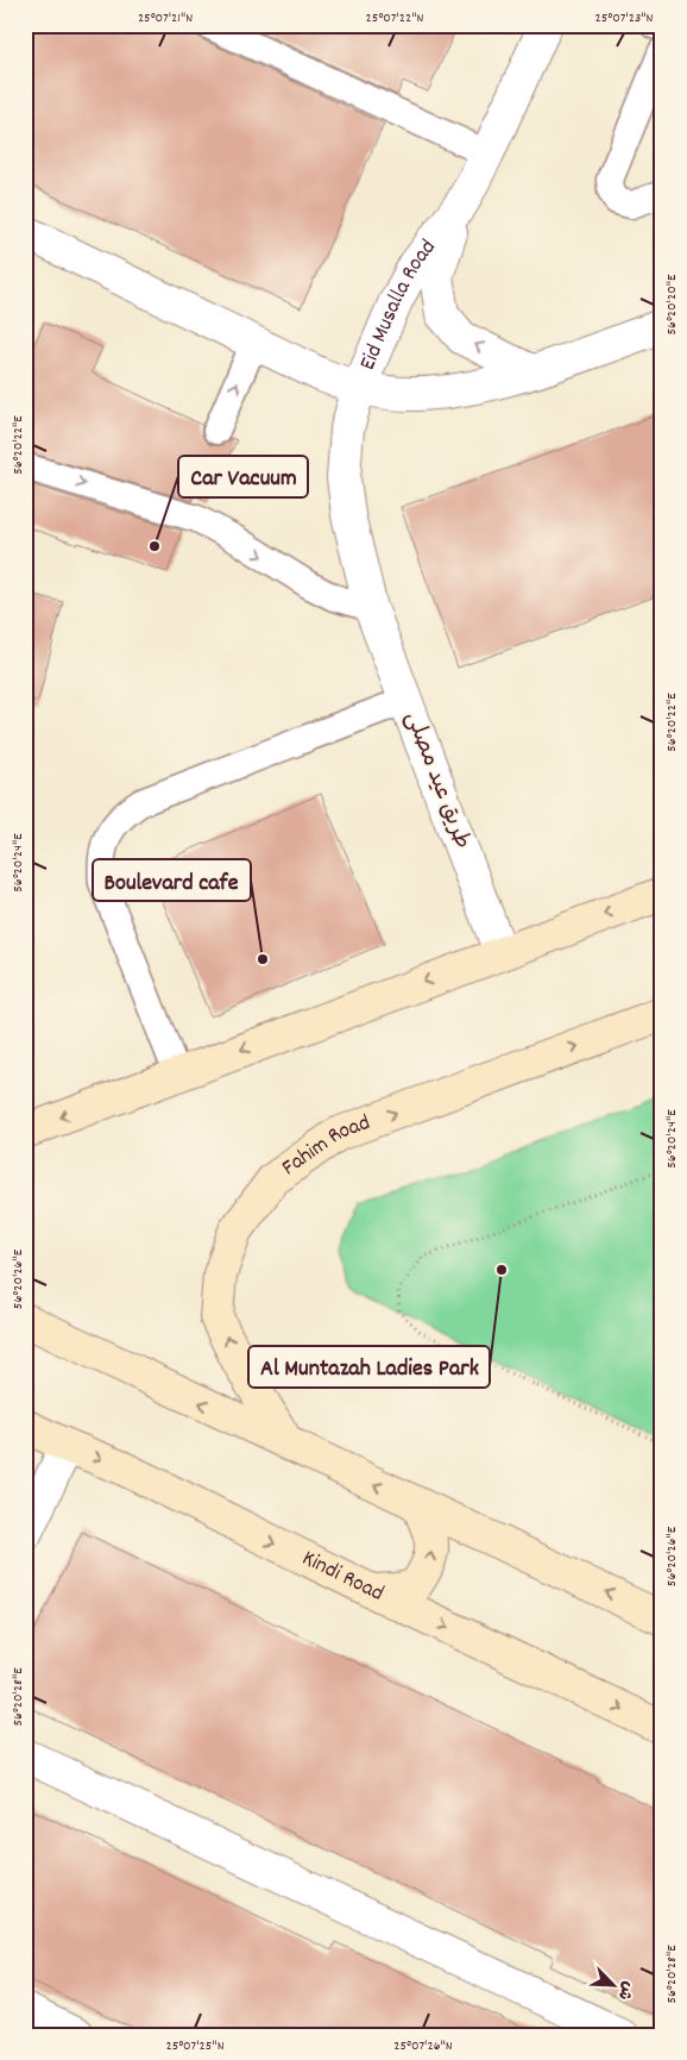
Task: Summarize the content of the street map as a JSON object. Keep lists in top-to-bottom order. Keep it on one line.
{"streets":{"street":["Eid Musalla Road","طريق عيد مصلى","Fahim Road","Kindi Road"]},"crossings":[["Eid Musalla Road","طريق عيد مصلى"]],"places":["Car Vacuum","Boulevard cafe","Al Muntazah Ladies Park"],"north":"bottom right","coordinates":["25°07'21\"N","25°07'22\"N","25°07'23\"N","56°20'20\"E","56°20'22\"E","56°20'24\"E","56°20'26\"E","56°20'28\"E","25°07'25\"N","25°07'26\"N"]}
